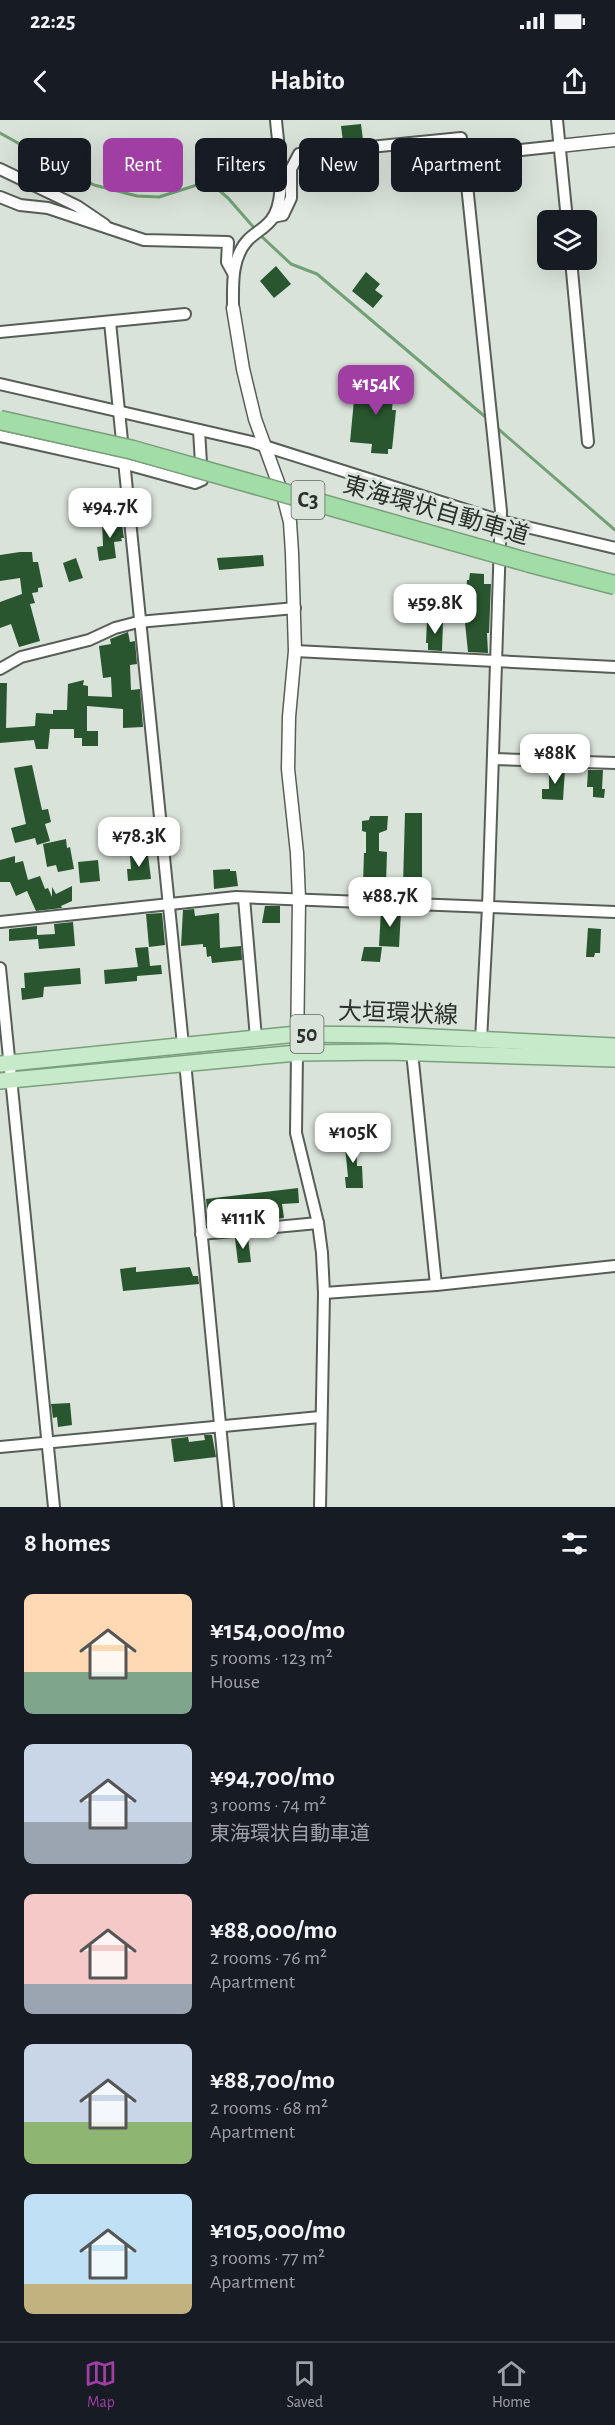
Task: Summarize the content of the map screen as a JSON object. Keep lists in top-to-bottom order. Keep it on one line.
{"streets":{"highway":["C3","東海環状自動車道"],"main road":["大垣環状線","50"]},"page":{"status":"22:25","header":"Habito","chip":["Buy","Rent","Filters","New","Apartment"],"price":["¥154K","¥94.7K","¥59.8K","¥88K","¥78.3K","¥88.7K","¥105K","¥111K"],"heading":"8 homes","list":[{"name":"¥154,000/mo","note":"5 rooms · 123 m² · House"},{"name":"¥94,700/mo","note":"3 rooms · 74 m² · 東海環状自動車道"},{"name":"¥88,000/mo","note":"2 rooms · 76 m² · Apartment"},{"name":"¥88,700/mo","note":"2 rooms · 68 m² · Apartment"},{"name":"¥105,000/mo","note":"3 rooms · 77 m² · Apartment"}],"tabs":["Map","Saved","Home"]}}
